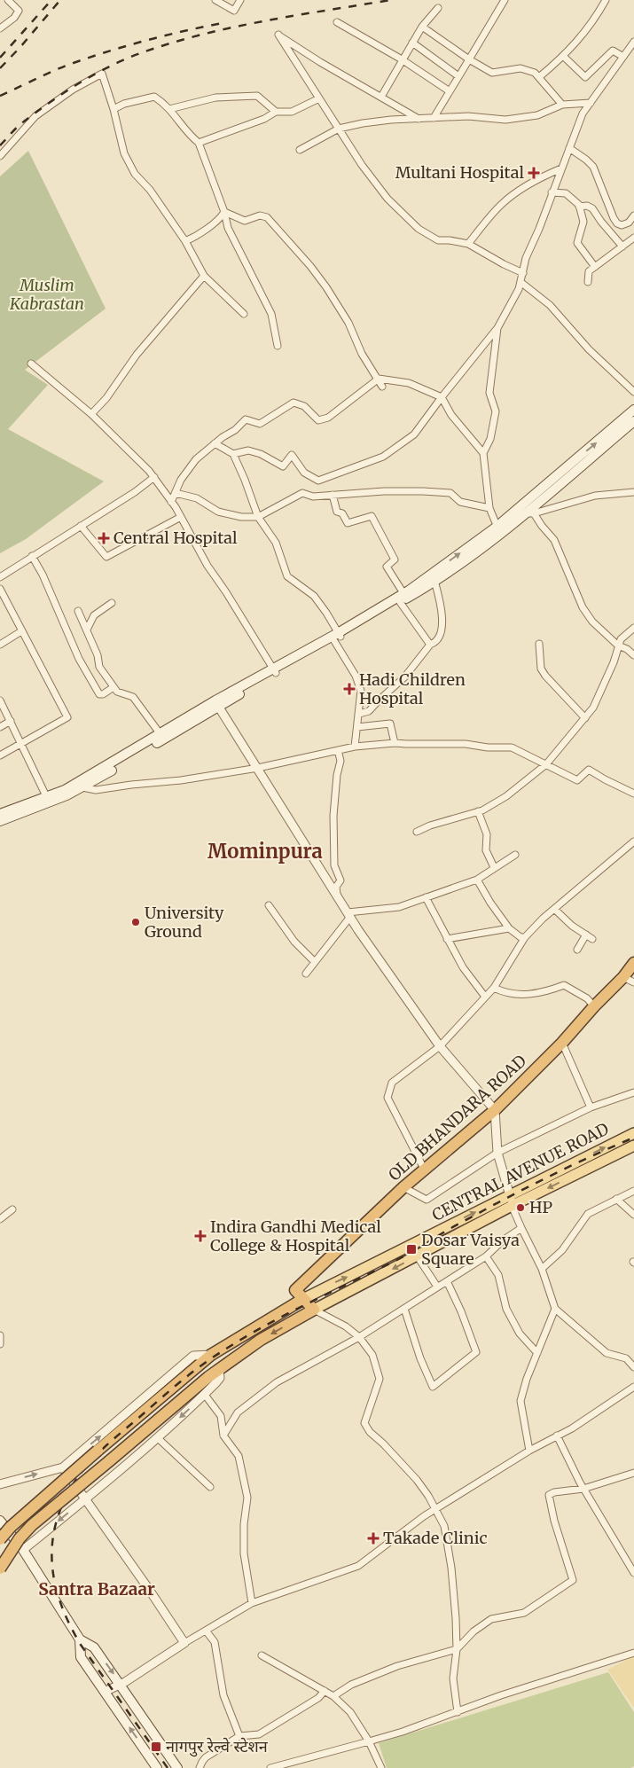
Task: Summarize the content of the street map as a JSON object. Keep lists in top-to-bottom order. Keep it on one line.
{"streets":{"highway":["OLD BHANDARA ROAD","CENTRAL AVENUE ROAD"]},"crossings":[["OLD BHANDARA ROAD","CENTRAL AVENUE ROAD"]],"districts":["Mominpura","Santra Bazaar"],"parks":["Muslim Kabrastan"],"places":{"health":["Multani Hospital","Central Hospital","Hadi Children Hospital","Indira Gandhi Medical College & Hospital","Takade Clinic"],"other":["University Ground","HP"],"transit":["Dosar Vaisya Square","नागपुर रेल्वे स्टेशन"]}}
